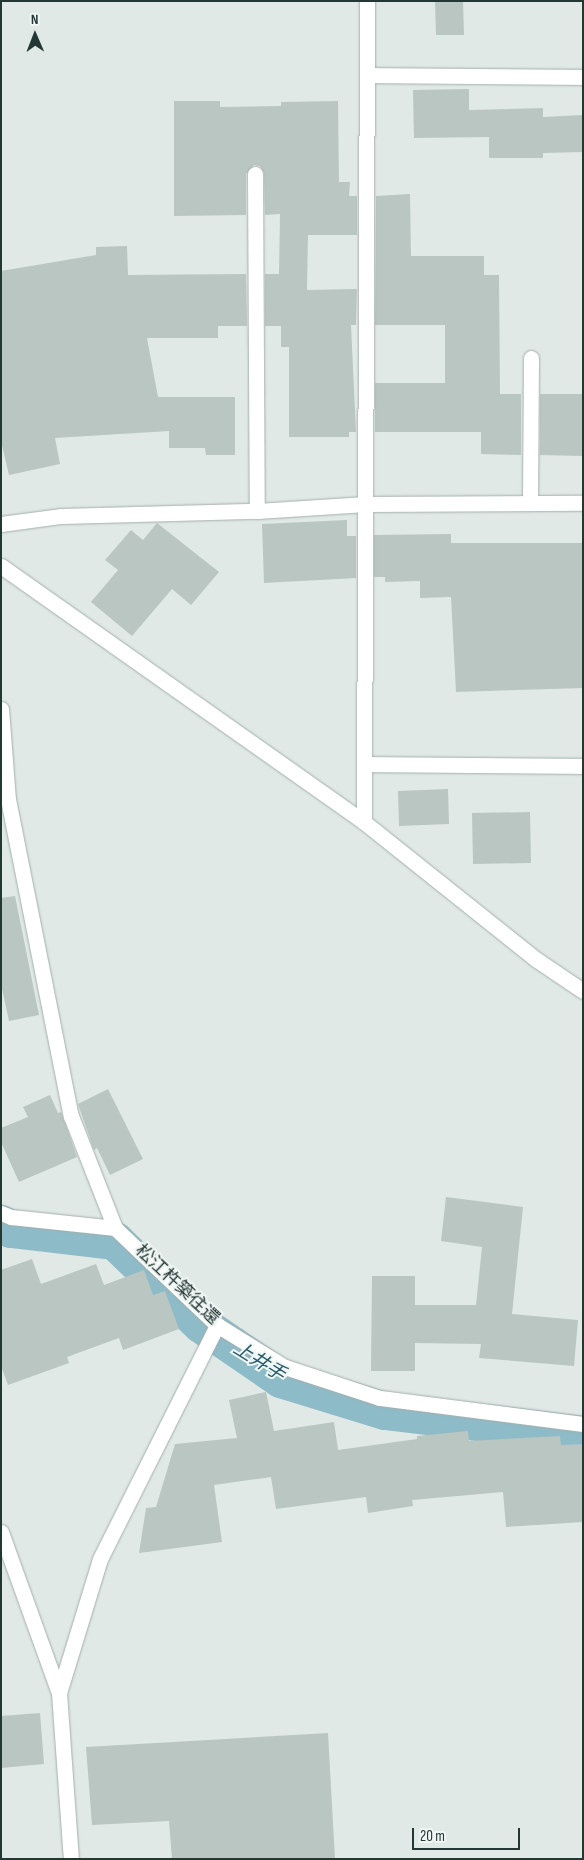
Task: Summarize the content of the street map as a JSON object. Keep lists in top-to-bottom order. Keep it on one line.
{"streets":{"street":["松江杵築往還"]},"water":["上井手"],"scale_bar":"20 m","north":"top"}
